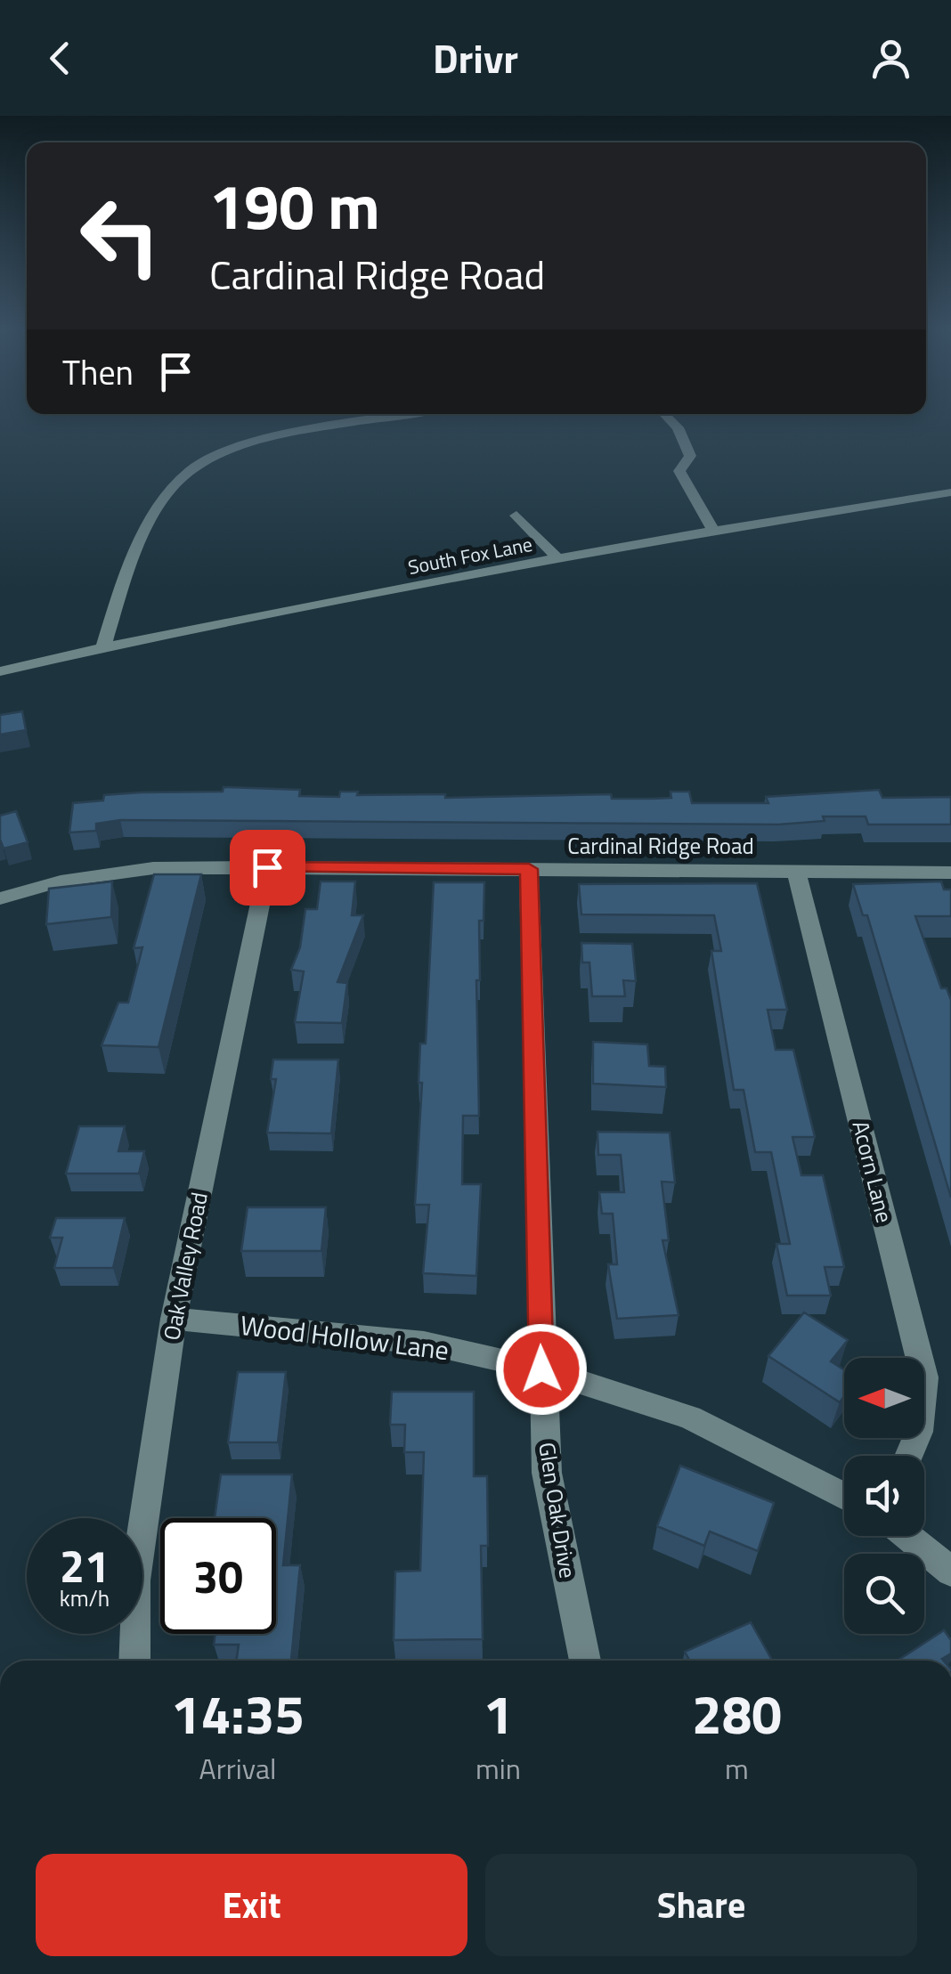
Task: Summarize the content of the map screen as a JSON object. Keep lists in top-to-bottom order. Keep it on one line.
{"streets":{"street":["South Fox Lane","Cardinal Ridge Road","Acorn Lane","Oak Valley Road","Wood Hollow Lane","Glen Oak Drive"]},"crossings":[["Cardinal Ridge Road","Acorn Lane"],["Cardinal Ridge Road","Oak Valley Road"],["Cardinal Ridge Road","Glen Oak Drive"],["Oak Valley Road","Wood Hollow Lane"],["Wood Hollow Lane","Glen Oak Drive"]],"north":"left","page":{"header":"Drivr","turn":["190 m","Cardinal Ridge Road"],"then":"Then","speed":"21 km/h","limit":"30","eta":["14:35","Arrival","1","min","280","m"],"buttons":["Exit","Share"]}}
